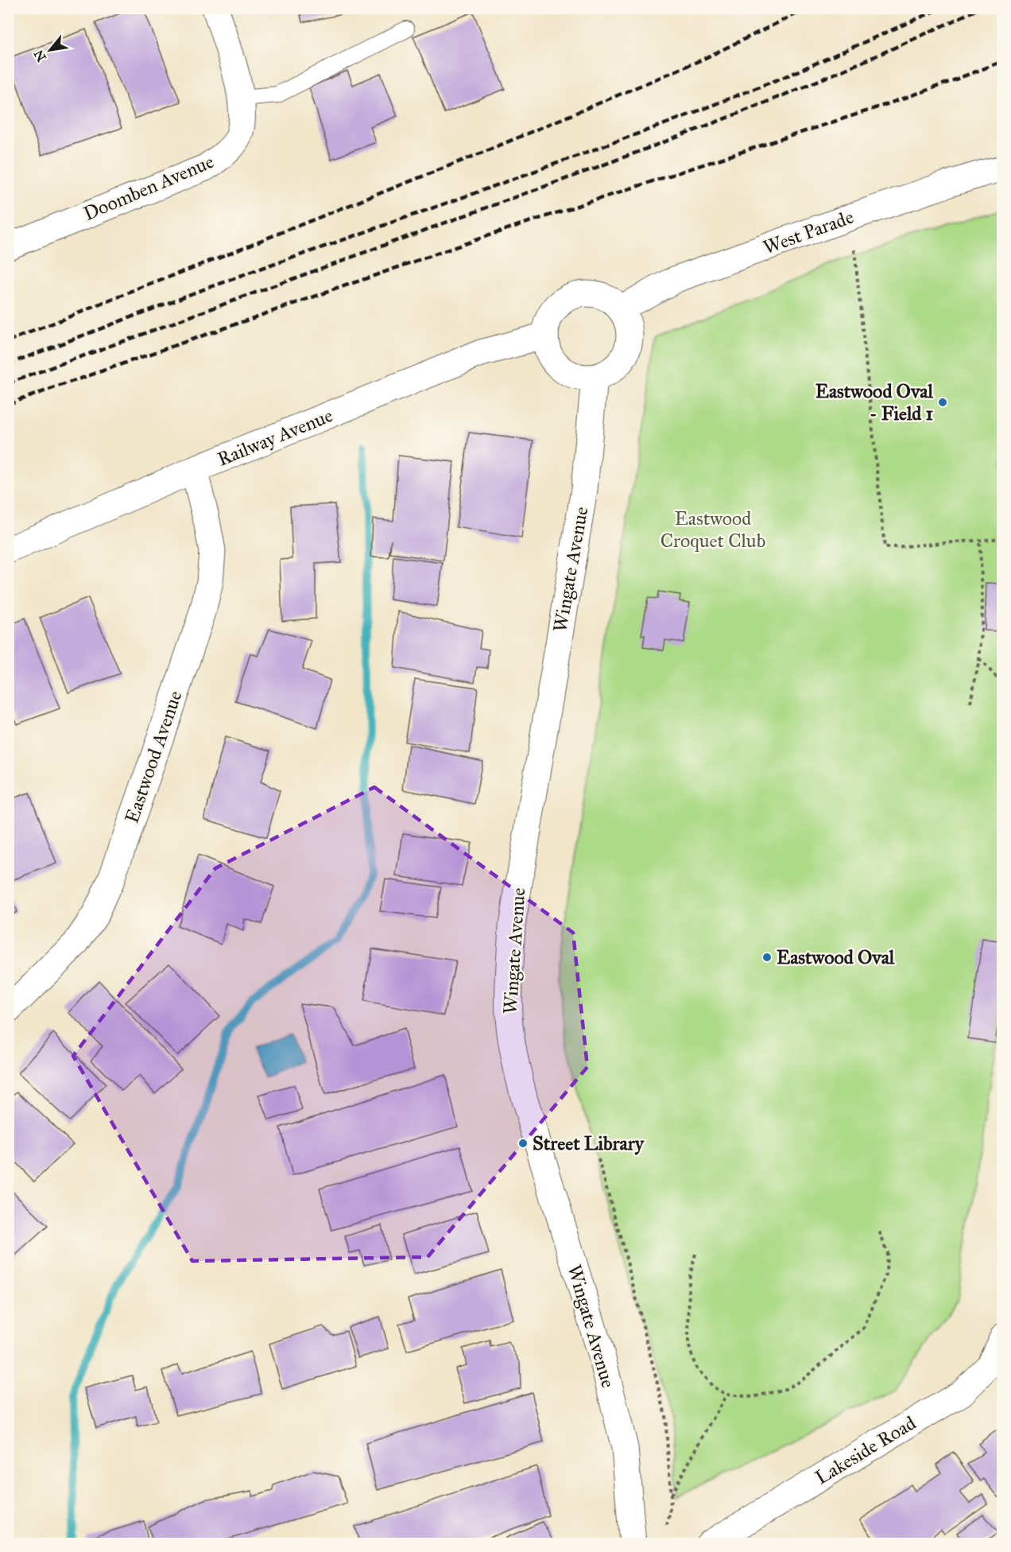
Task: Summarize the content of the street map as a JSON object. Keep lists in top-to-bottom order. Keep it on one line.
{"streets":{"street":["Doomben Avenue","West Parade","Railway Avenue","Wingate Avenue","Eastwood Avenue","Lakeside Road"]},"crossings":[["West Parade","Railway Avenue"],["West Parade","Wingate Avenue"],["Railway Avenue","Wingate Avenue"],["Railway Avenue","Eastwood Avenue"]],"parks":["Eastwood Croquet Club"],"places":["Eastwood Oval - Field 1","Eastwood Oval","Street Library"],"north":"bottom left"}
